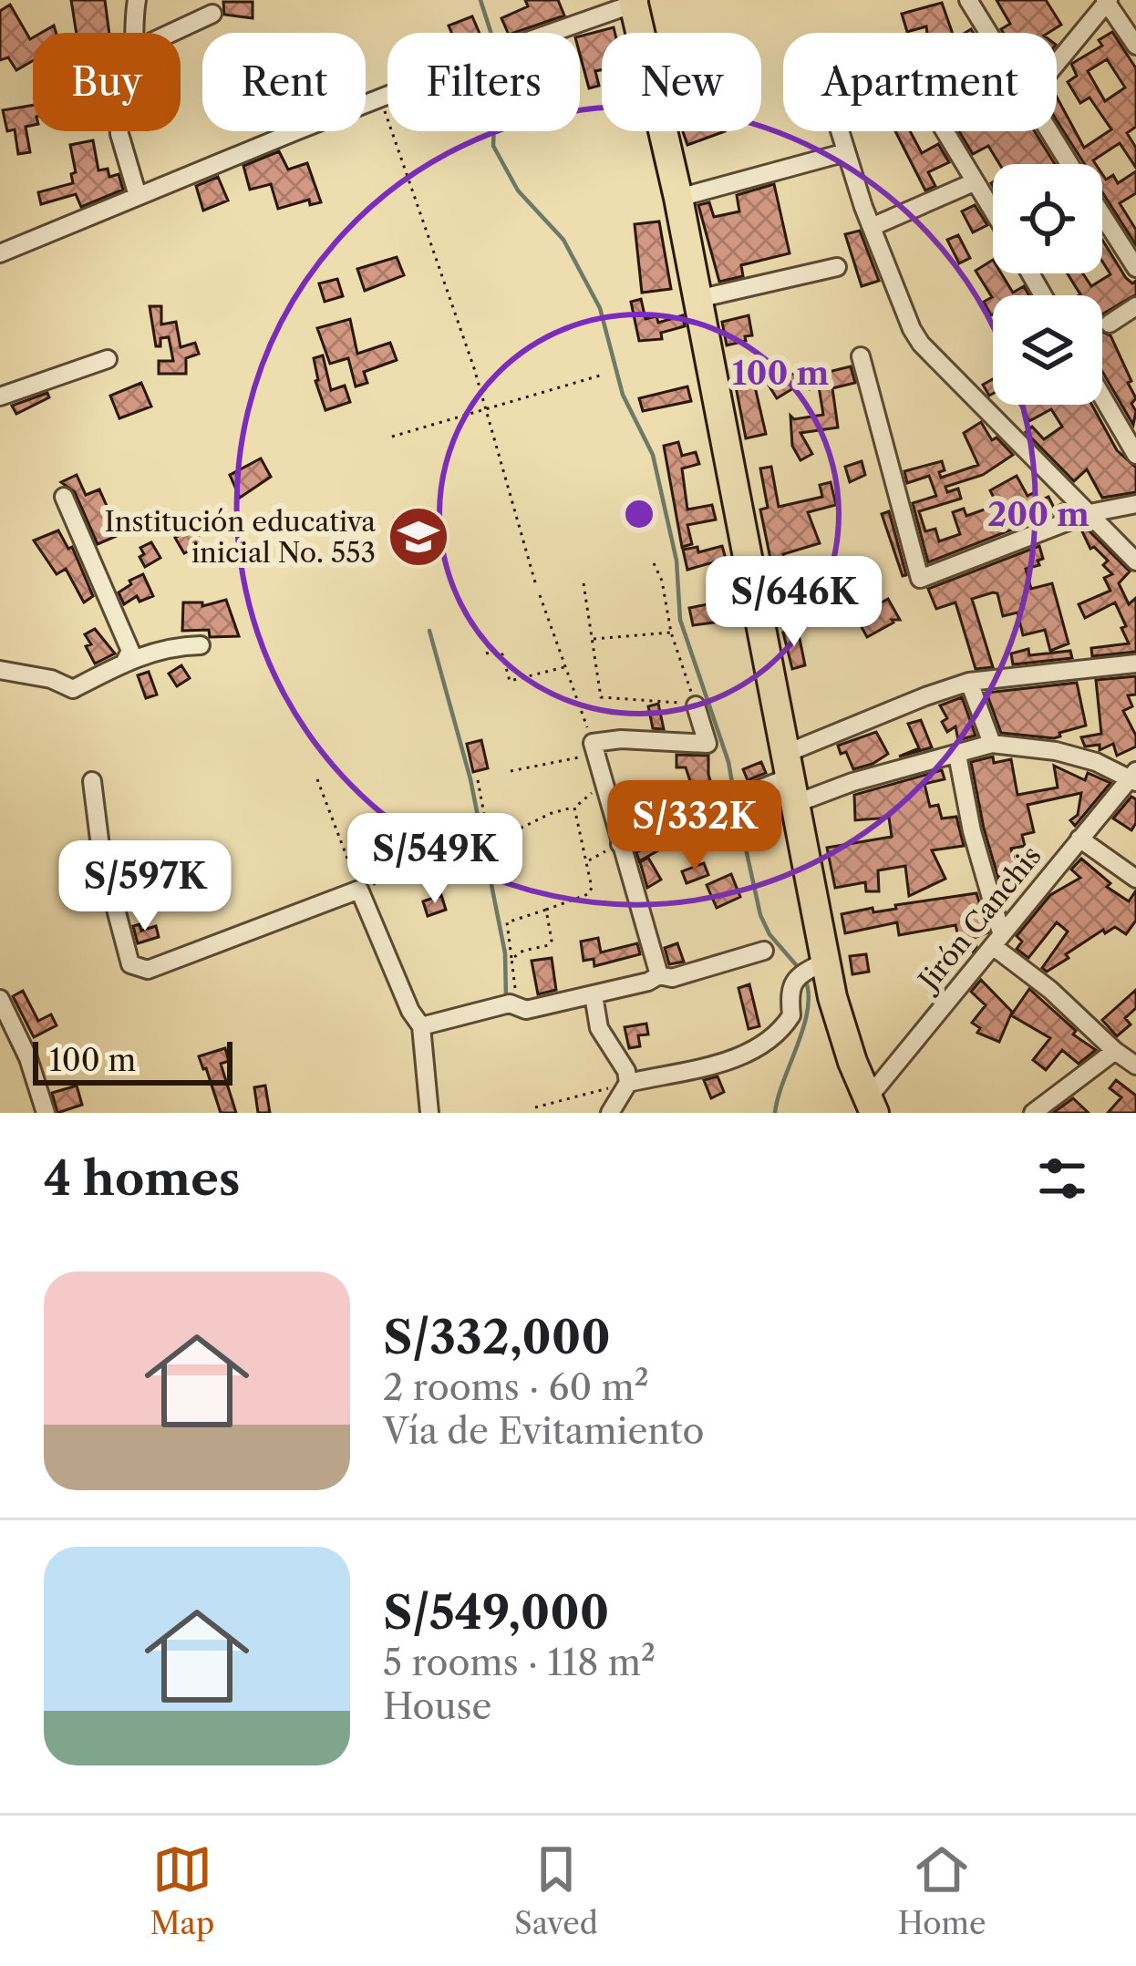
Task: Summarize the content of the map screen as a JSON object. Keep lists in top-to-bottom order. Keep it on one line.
{"streets":{"street":["Jirón Canchis"]},"places":{"school or university":["Institución educativa inicial No. 553"]},"scale_bar":"100 m","page":{"chip":["Buy","Rent","Filters","New","Apartment"],"price":["S/646K","S/332K","S/549K","S/597K"],"scale":"100 m","heading":"4 homes","list":[{"name":"S/332,000","note":"2 rooms · 60 m² · Vía de Evitamiento"},{"name":"S/549,000","note":"5 rooms · 118 m² · House"}],"tabs":["Map","Saved","Home"]},"rings":["100 m","200 m"]}
